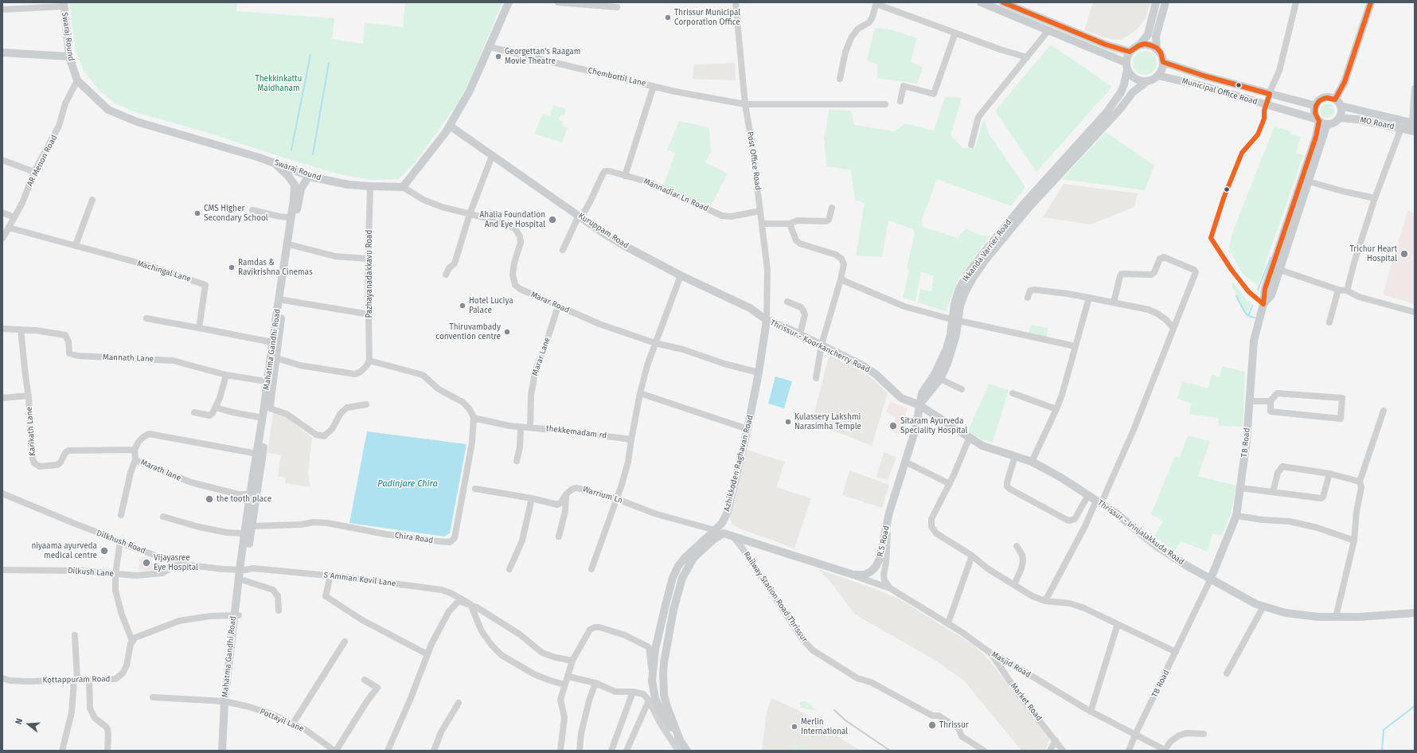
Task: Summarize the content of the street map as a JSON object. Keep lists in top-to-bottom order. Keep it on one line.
{"streets":{"main road":["Swaraj Round","Municipal Office Road","MO Roard","Kuruppam Road","Ikkanda Varrier Road","Thrissur - Koorkancherry Road","Mahatma Gandhi Road","TB Road","Azhikkoden Raghavan Road","Thrissur - Irinjalakkuda Road","R.S Road"],"street":["Chembottil Lane","AR Menon Road","Post Office Road","Mannadiar Ln Road","Machingal Lane","Pazhayanadakkavu Road","Marar Road","Marar Lane","Mannath Lane","Karikath Lane","thekkemadam rd","Marath lane","Warrium Ln","Chira Road","Dilkhush Road","Dilkush Lane","S Amman Kovil Lane","Railway Station Road Thrissur","Masjid Road","Kottappuram Road","Market Road","Pottayil Lane"]},"crossings":[["Swaraj Round","AR Menon Road"],["Swaraj Round","Pazhayanadakkavu Road"],["Swaraj Round","Marar Road"],["Swaraj Round","Mahatma Gandhi Road"],["Chembottil Lane","Post Office Road"],["Municipal Office Road","MO Roard"],["Municipal Office Road","Ikkanda Varrier Road"],["Municipal Office Road","TB Road"],["MO Roard","TB Road"],["AR Menon Road","Machingal Lane"],["Post Office Road","Mannadiar Ln Road"],["Post Office Road","Kuruppam Road"],["Post Office Road","Thrissur - Koorkancherry Road"],["Post Office Road","Azhikkoden Raghavan Road"],["Mannadiar Ln Road","Kuruppam Road"],["Kuruppam Road","Thrissur - Koorkancherry Road"],["Kuruppam Road","Azhikkoden Raghavan Road"],["Ikkanda Varrier Road","Thrissur - Koorkancherry Road"],["Ikkanda Varrier Road","Thrissur - Irinjalakkuda Road"],["Ikkanda Varrier Road","R.S Road"],["Marar Road","Marar Lane"],["Marar Road","Azhikkoden Raghavan Road"],["Thrissur - Koorkancherry Road","Azhikkoden Raghavan Road"],["Thrissur - Koorkancherry Road","Thrissur - Irinjalakkuda Road"],["Thrissur - Koorkancherry Road","R.S Road"],["Mahatma Gandhi Road","Mannath Lane"],["Mahatma Gandhi Road","Marath lane"],["Mahatma Gandhi Road","Chira Road"],["Mahatma Gandhi Road","Dilkhush Road"],["Mahatma Gandhi Road","S Amman Kovil Lane"],["Mahatma Gandhi Road","Pottayil Lane"],["Marar Lane","thekkemadam rd"],["Mannath Lane","Karikath Lane"],["Karikath Lane","Marath lane"],["thekkemadam rd","Chira Road"],["TB Road","Thrissur - Irinjalakkuda Road"],["TB Road","Masjid Road"],["Azhikkoden Raghavan Road","Warrium Ln"],["Azhikkoden Raghavan Road","R.S Road"],["Warrium Ln","R.S Road"],["Thrissur - Irinjalakkuda Road","R.S Road"],["R.S Road","Railway Station Road Thrissur"],["R.S Road","Masjid Road"],["Dilkhush Road","Dilkush Lane"],["Dilkhush Road","S Amman Kovil Lane"],["Masjid Road","Market Road"]],"water":["Padinjare Chira"],"parks":["Thekkinkattu Maidhanam"],"places":["Thrissur Municipal Corporation Office","Georgettan's Raagam Movie Theatre","CMS Higher Secondary School","Ahalia Foundation And Eye Hospital","Trichur Heart Hospital","Ramdas & Ravikrishna Cinemas","Hotel Luciya Palace","Thiruvambady convention centre","Kulassery Lakshmi Narasimha Temple","Sitaram Ayurveda Speciality Hospital","the tooth place","niyaama ayurveda medical centre","Vijayasree Eye Hospital","Thrissur","Merlin International"],"north":"left"}
